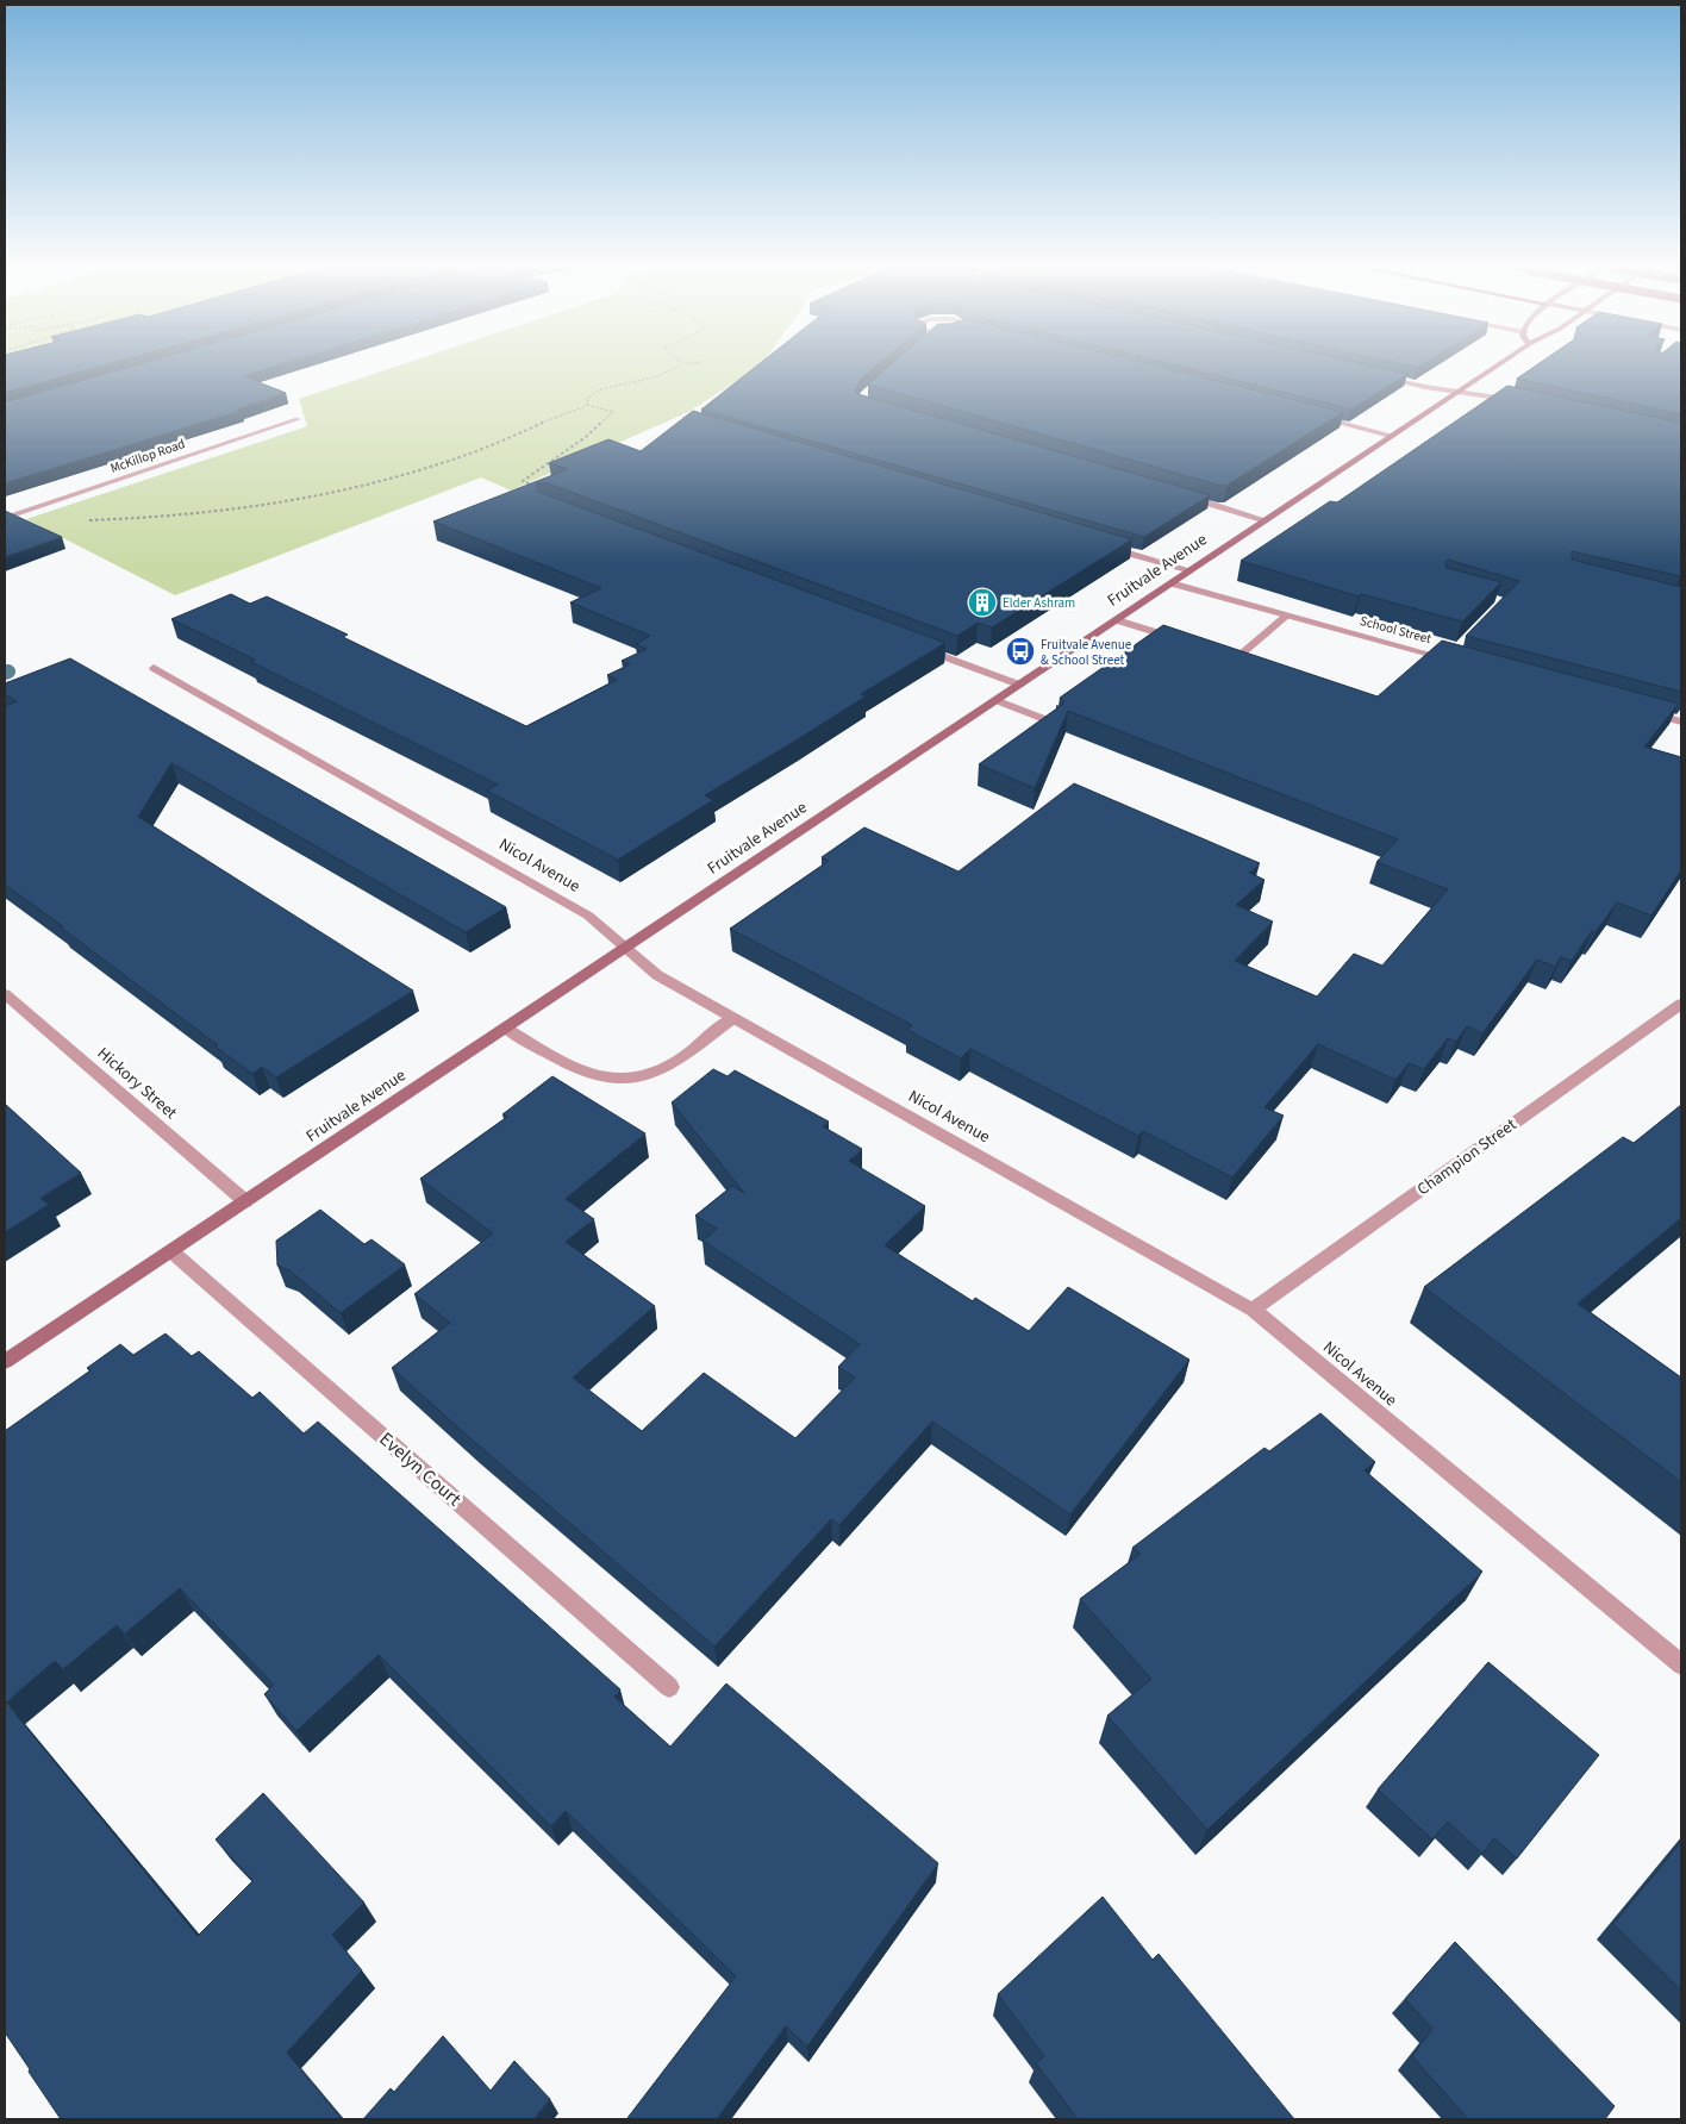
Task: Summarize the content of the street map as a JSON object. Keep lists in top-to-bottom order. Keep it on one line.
{"streets":{"main road":["Fruitvale Avenue"],"street":["McKillop Road","School Street","Nicol Avenue","Hickory Street","Champion Street","Evelyn Court"]},"crossings":[["Fruitvale Avenue","School Street"],["Fruitvale Avenue","Nicol Avenue"],["Fruitvale Avenue","Hickory Street"],["Fruitvale Avenue","Evelyn Court"],["Nicol Avenue","Champion Street"]],"places":{"building":["Elder Ashram"],"bus stop":["Fruitvale Avenue & School Street"]}}
